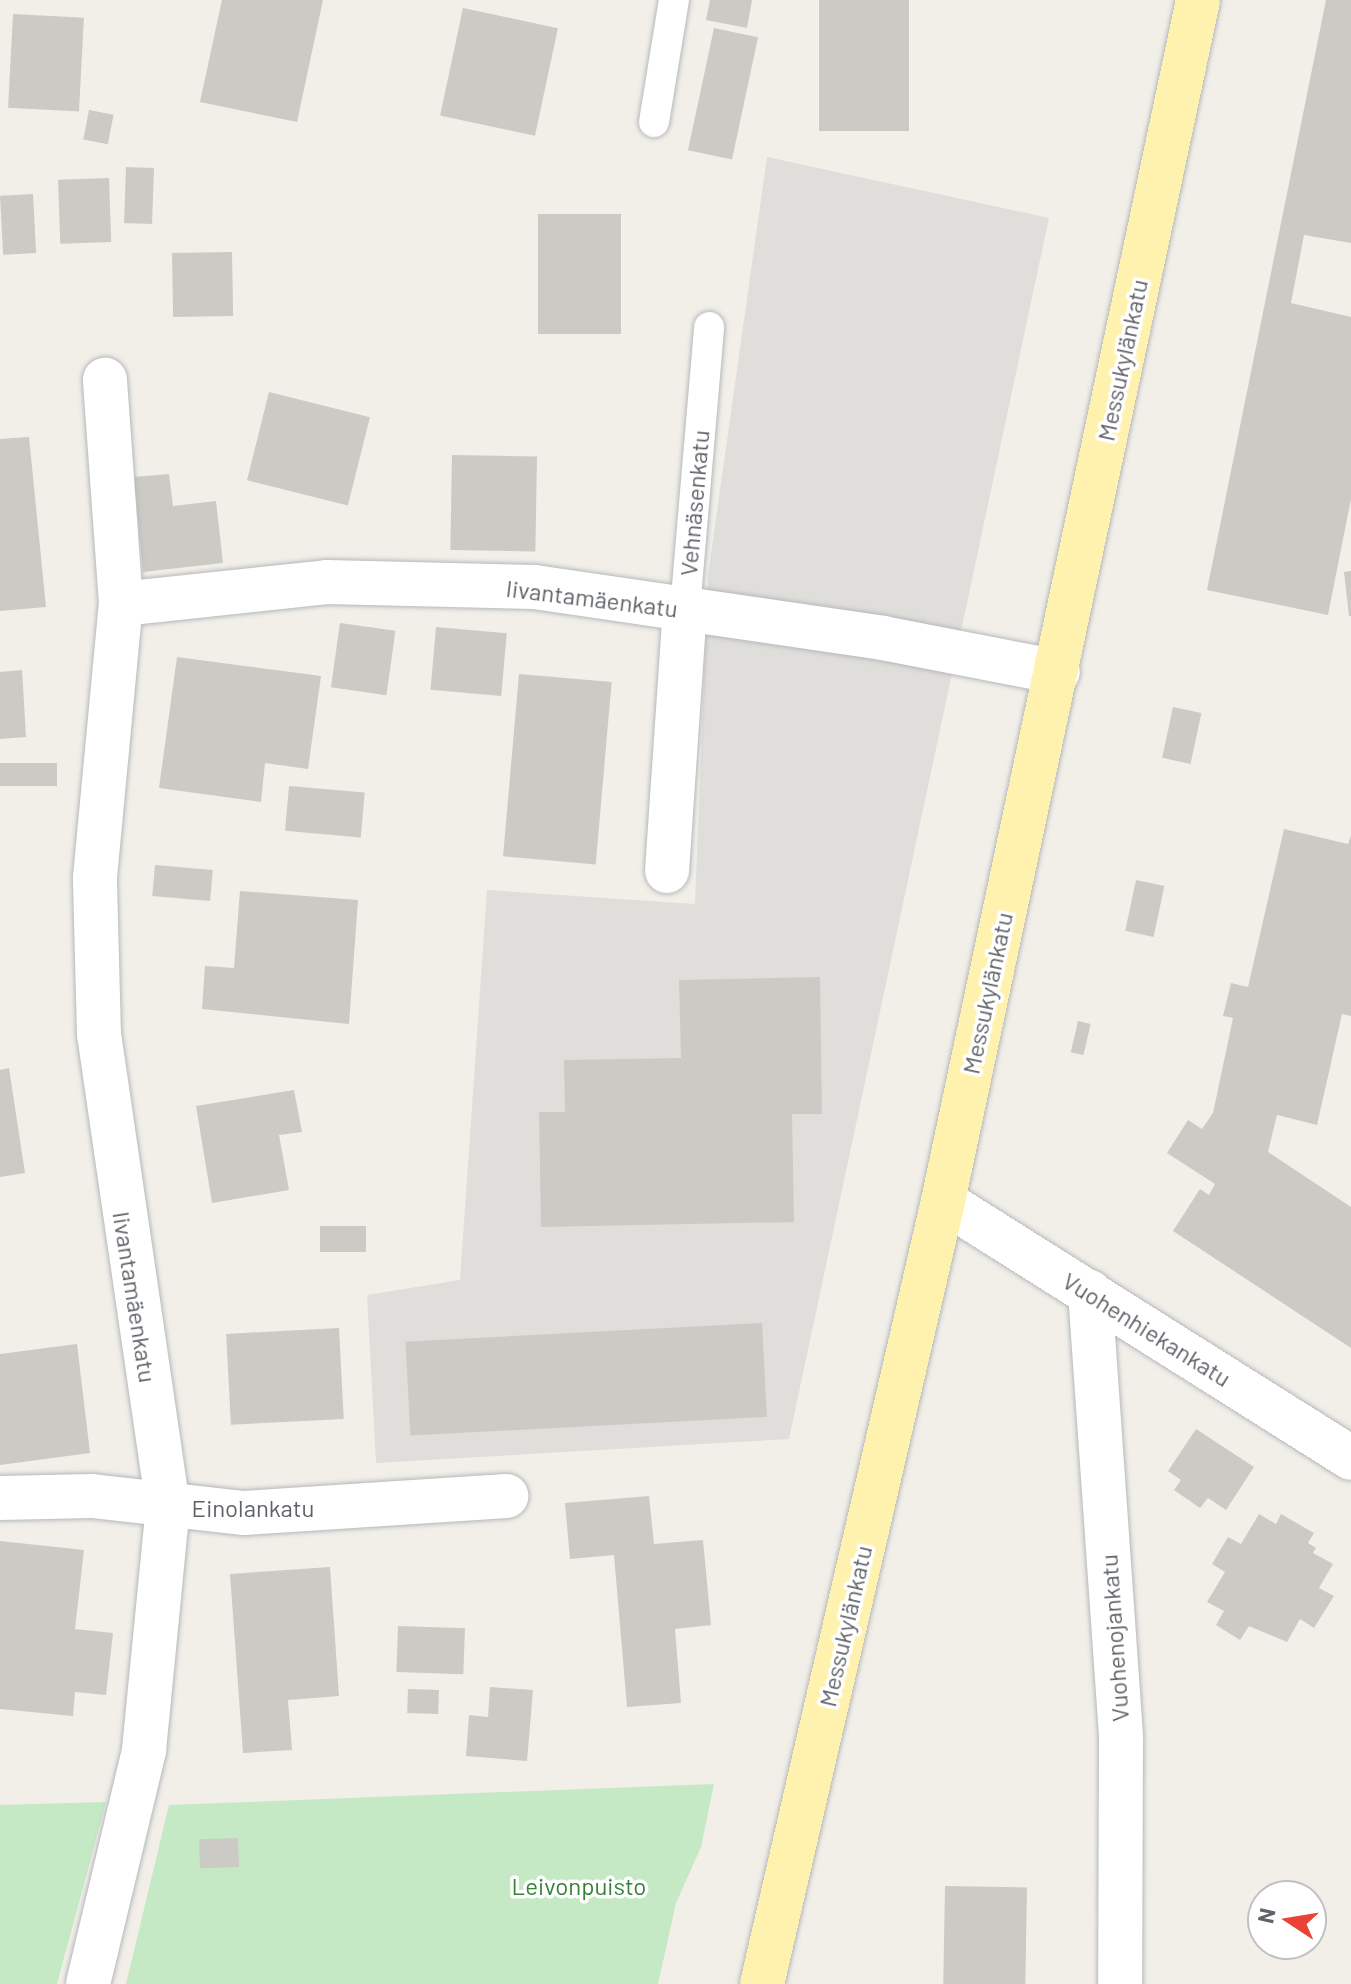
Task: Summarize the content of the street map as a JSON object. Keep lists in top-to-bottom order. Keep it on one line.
{"streets":{"main road":["Messukylänkatu"],"street":["Vehnäsenkatu","Iivantamäenkatu","Vuohenhiekankatu","Einolankatu","Vuohenojankatu"]},"crossings":[["Messukylänkatu","Iivantamäenkatu"],["Messukylänkatu","Vuohenhiekankatu"],["Vehnäsenkatu","Iivantamäenkatu"],["Iivantamäenkatu","Einolankatu"],["Vuohenhiekankatu","Vuohenojankatu"]],"parks":["Leivonpuisto"],"north":"left"}
